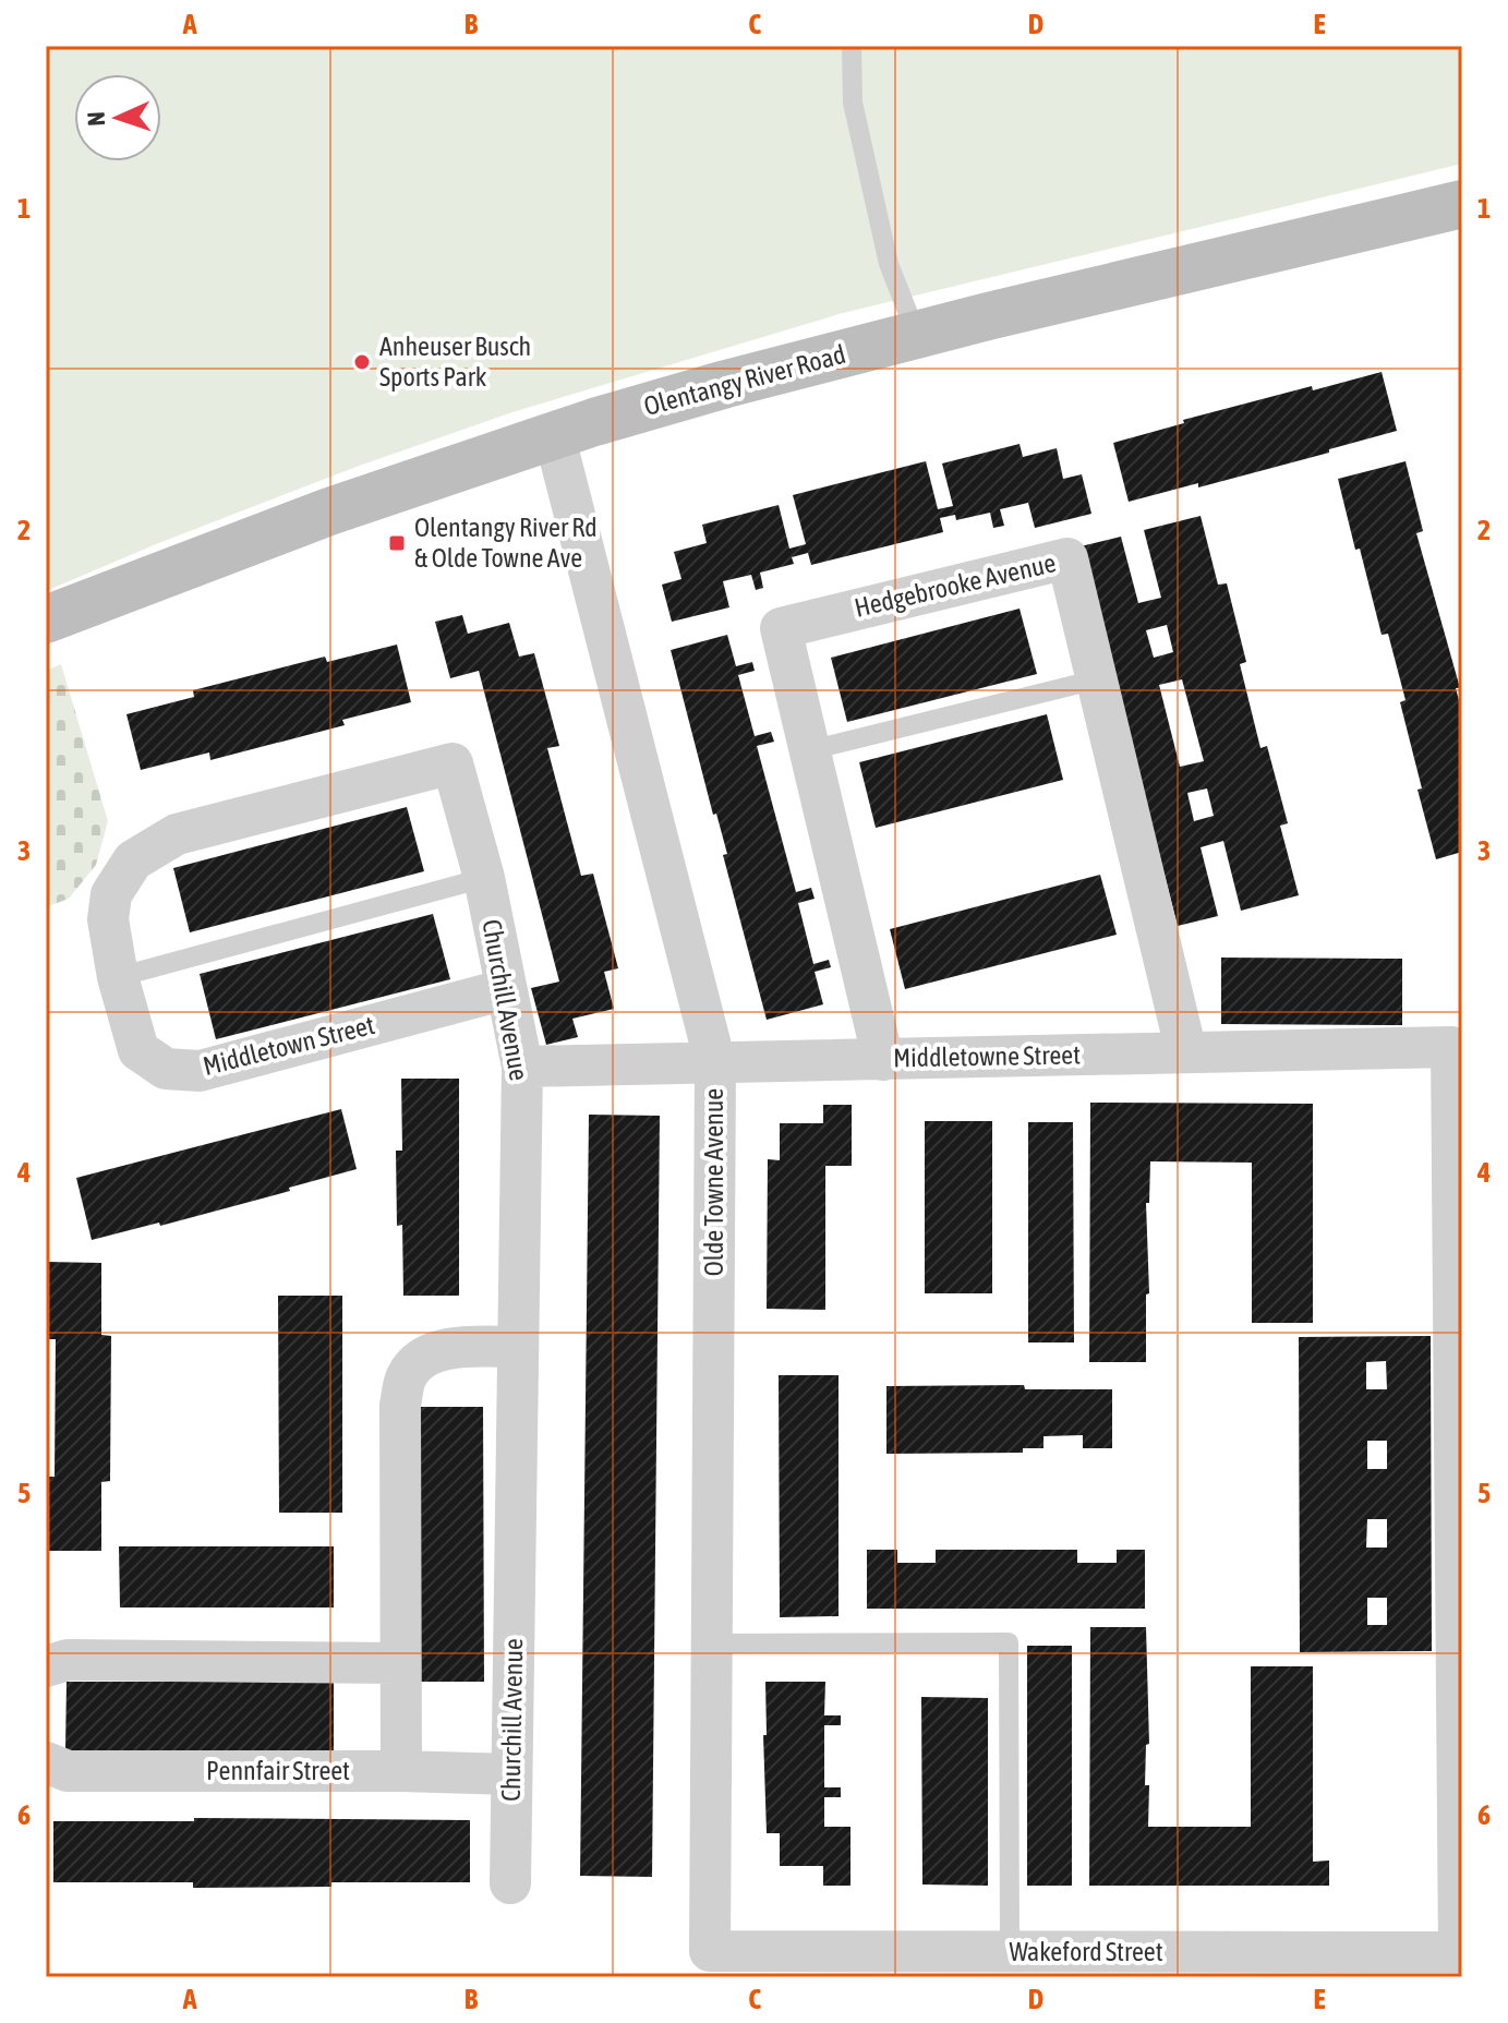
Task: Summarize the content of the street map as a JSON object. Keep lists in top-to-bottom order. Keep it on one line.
{"streets":{"main road":["Olentangy River Road"],"street":["Hedgebrooke Avenue","Churchill Avenue","Middletown Street","Middletowne Street","Olde Towne Avenue","Pennfair Street","Wakeford Street"]},"crossings":[["Olentangy River Road","Olde Towne Avenue"],["Hedgebrooke Avenue","Middletowne Street"],["Churchill Avenue","Middletown Street"],["Churchill Avenue","Middletowne Street"],["Churchill Avenue","Pennfair Street"],["Middletowne Street","Olde Towne Avenue"],["Middletowne Street","Wakeford Street"],["Olde Towne Avenue","Wakeford Street"]],"places":{"other":["Anheuser Busch Sports Park"],"transit":["Olentangy River Rd & Olde Towne Ave"]},"north":"left","grid":{"columns":["A","B","C","D","E"],"rows":["1","2","3","4","5","6"]}}
